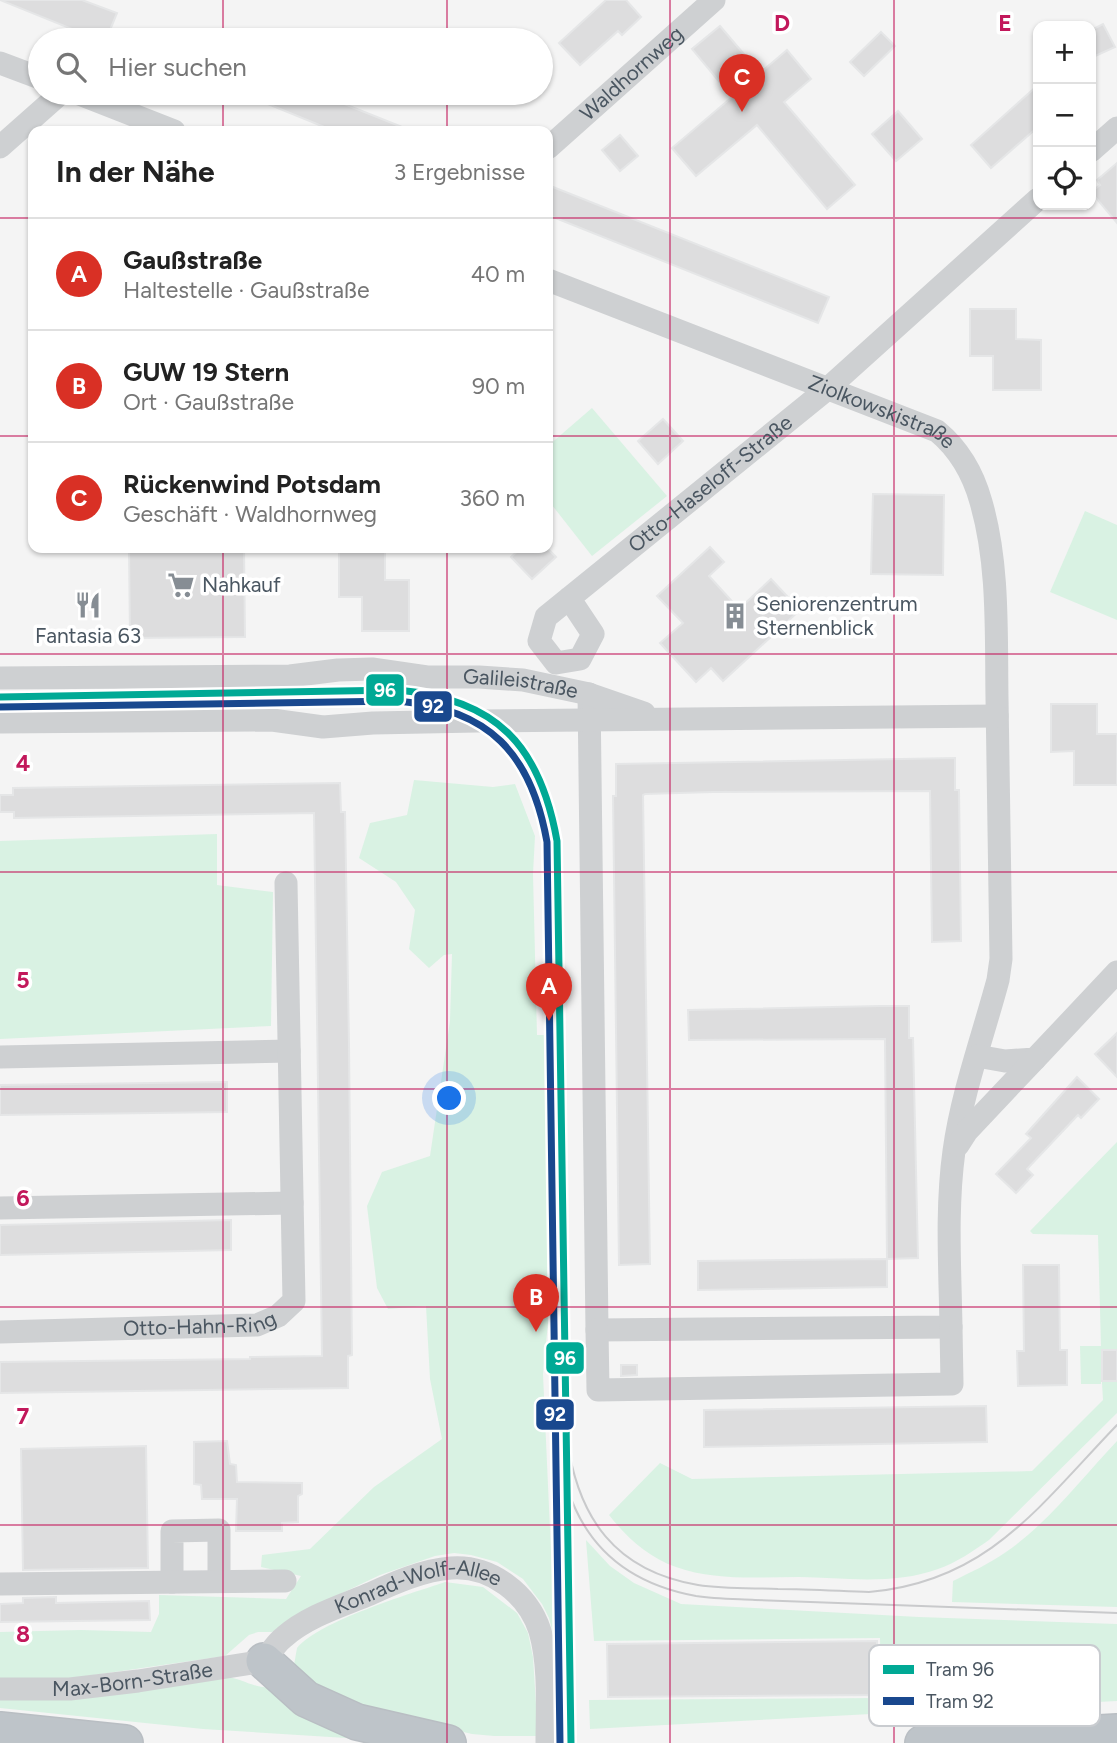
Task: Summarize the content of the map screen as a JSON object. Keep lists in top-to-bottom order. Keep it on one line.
{"streets":{"street":["Waldhornweg","Ziolkowskistraße","Otto-Haseloff-Straße","Galileistraße","Otto-Hahn-Ring","Konrad-Wolf-Allee","Max-Born-Straße"]},"crossings":[["Ziolkowskistraße","Otto-Haseloff-Straße"],["Ziolkowskistraße","Galileistraße"],["Konrad-Wolf-Allee","Max-Born-Straße"]],"places":{"supermarket":["Nahkauf"],"restaurant":["Fantasia 63"],"building":["Seniorenzentrum Sternenblick"]},"lines":["tram line 96","tram line 92"],"legend":["Tram 96","Tram 92"],"page":{"map_buttons":["+","−"],"search":"Hier suchen","pins":["C","A","B"],"heading":["In der Nähe","3 Ergebnisse"],"list":[{"mark":"A","name":"Gaußstraße","note":"Haltestelle · Gaußstraße","value":"40 m"},{"mark":"B","name":"GUW 19 Stern","note":"Ort · Gaußstraße","value":"90 m"},{"mark":"C","name":"Rückenwind Potsdam","note":"Geschäft · Waldhornweg","value":"360 m"}]},"grid":{"columns":["D","E"],"rows":["4","5","6","7","8"]}}
